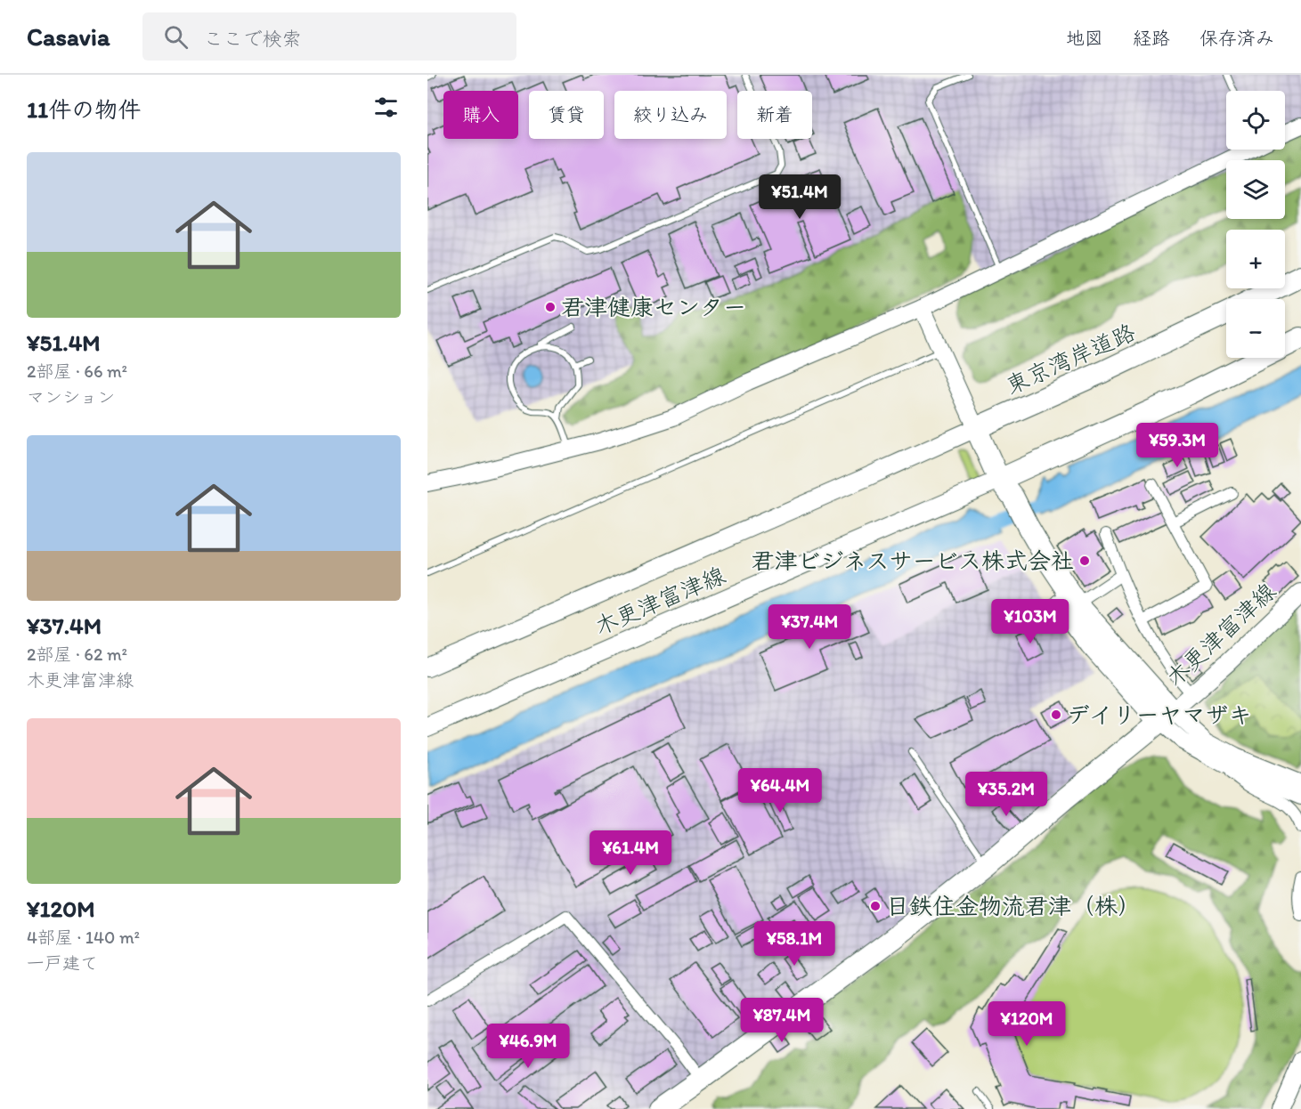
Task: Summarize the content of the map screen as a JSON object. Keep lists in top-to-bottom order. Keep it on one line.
{"streets":{"highway":["東京湾岸道路"],"main road":["木更津富津線"]},"crossings":[["東京湾岸道路","木更津富津線"]],"places":["君津健康センター","君津ビジネスサービス株式会社","デイリーヤマザキ","日鉄住金物流君津（株）"],"page":{"header":"Casavia","search":"ここで検索","nav":["地図","経路","保存済み"],"heading":"11件の物件","map_buttons":["+","−"],"chip":["購入","賃貸","絞り込み","新着"],"list":[{"name":"¥51.4M","note":"2部屋 · 66 m² · マンション"},{"name":"¥37.4M","note":"2部屋 · 62 m² · 木更津富津線"},{"name":"¥120M","note":"4部屋 · 140 m² · 一戸建て"}],"price":["¥51.4M","¥59.3M","¥103M","¥37.4M","¥64.4M","¥35.2M","¥61.4M","¥58.1M","¥87.4M","¥120M","¥46.9M"]}}
